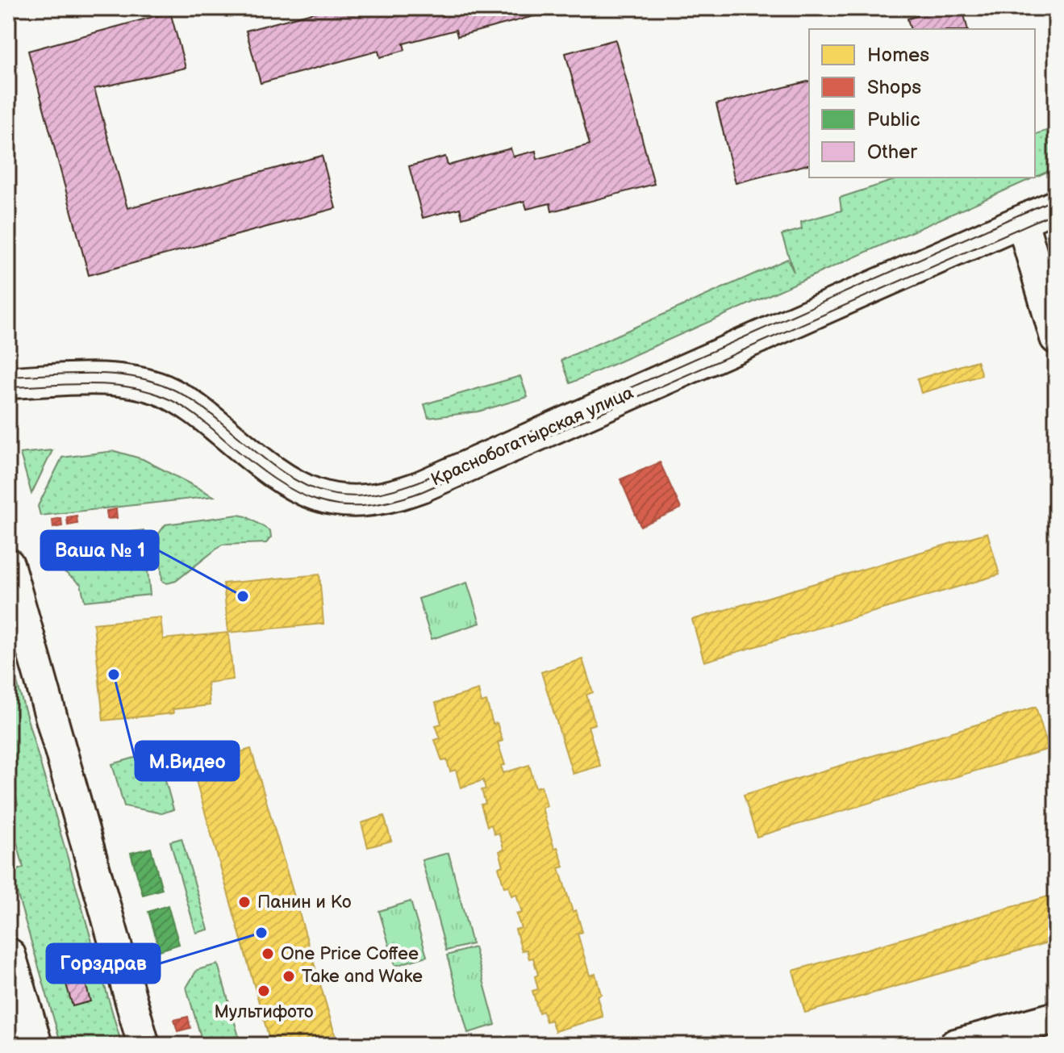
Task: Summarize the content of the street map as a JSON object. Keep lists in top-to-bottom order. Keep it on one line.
{"streets":{"main road":["Краснобогатырская улица"]},"places":["Ваша № 1","М.Видео","Панин и Ко","Горздрав","One Price Coffee","Take and Wake","Мультифото"],"legend":["Homes","Shops","Public","Other"]}
